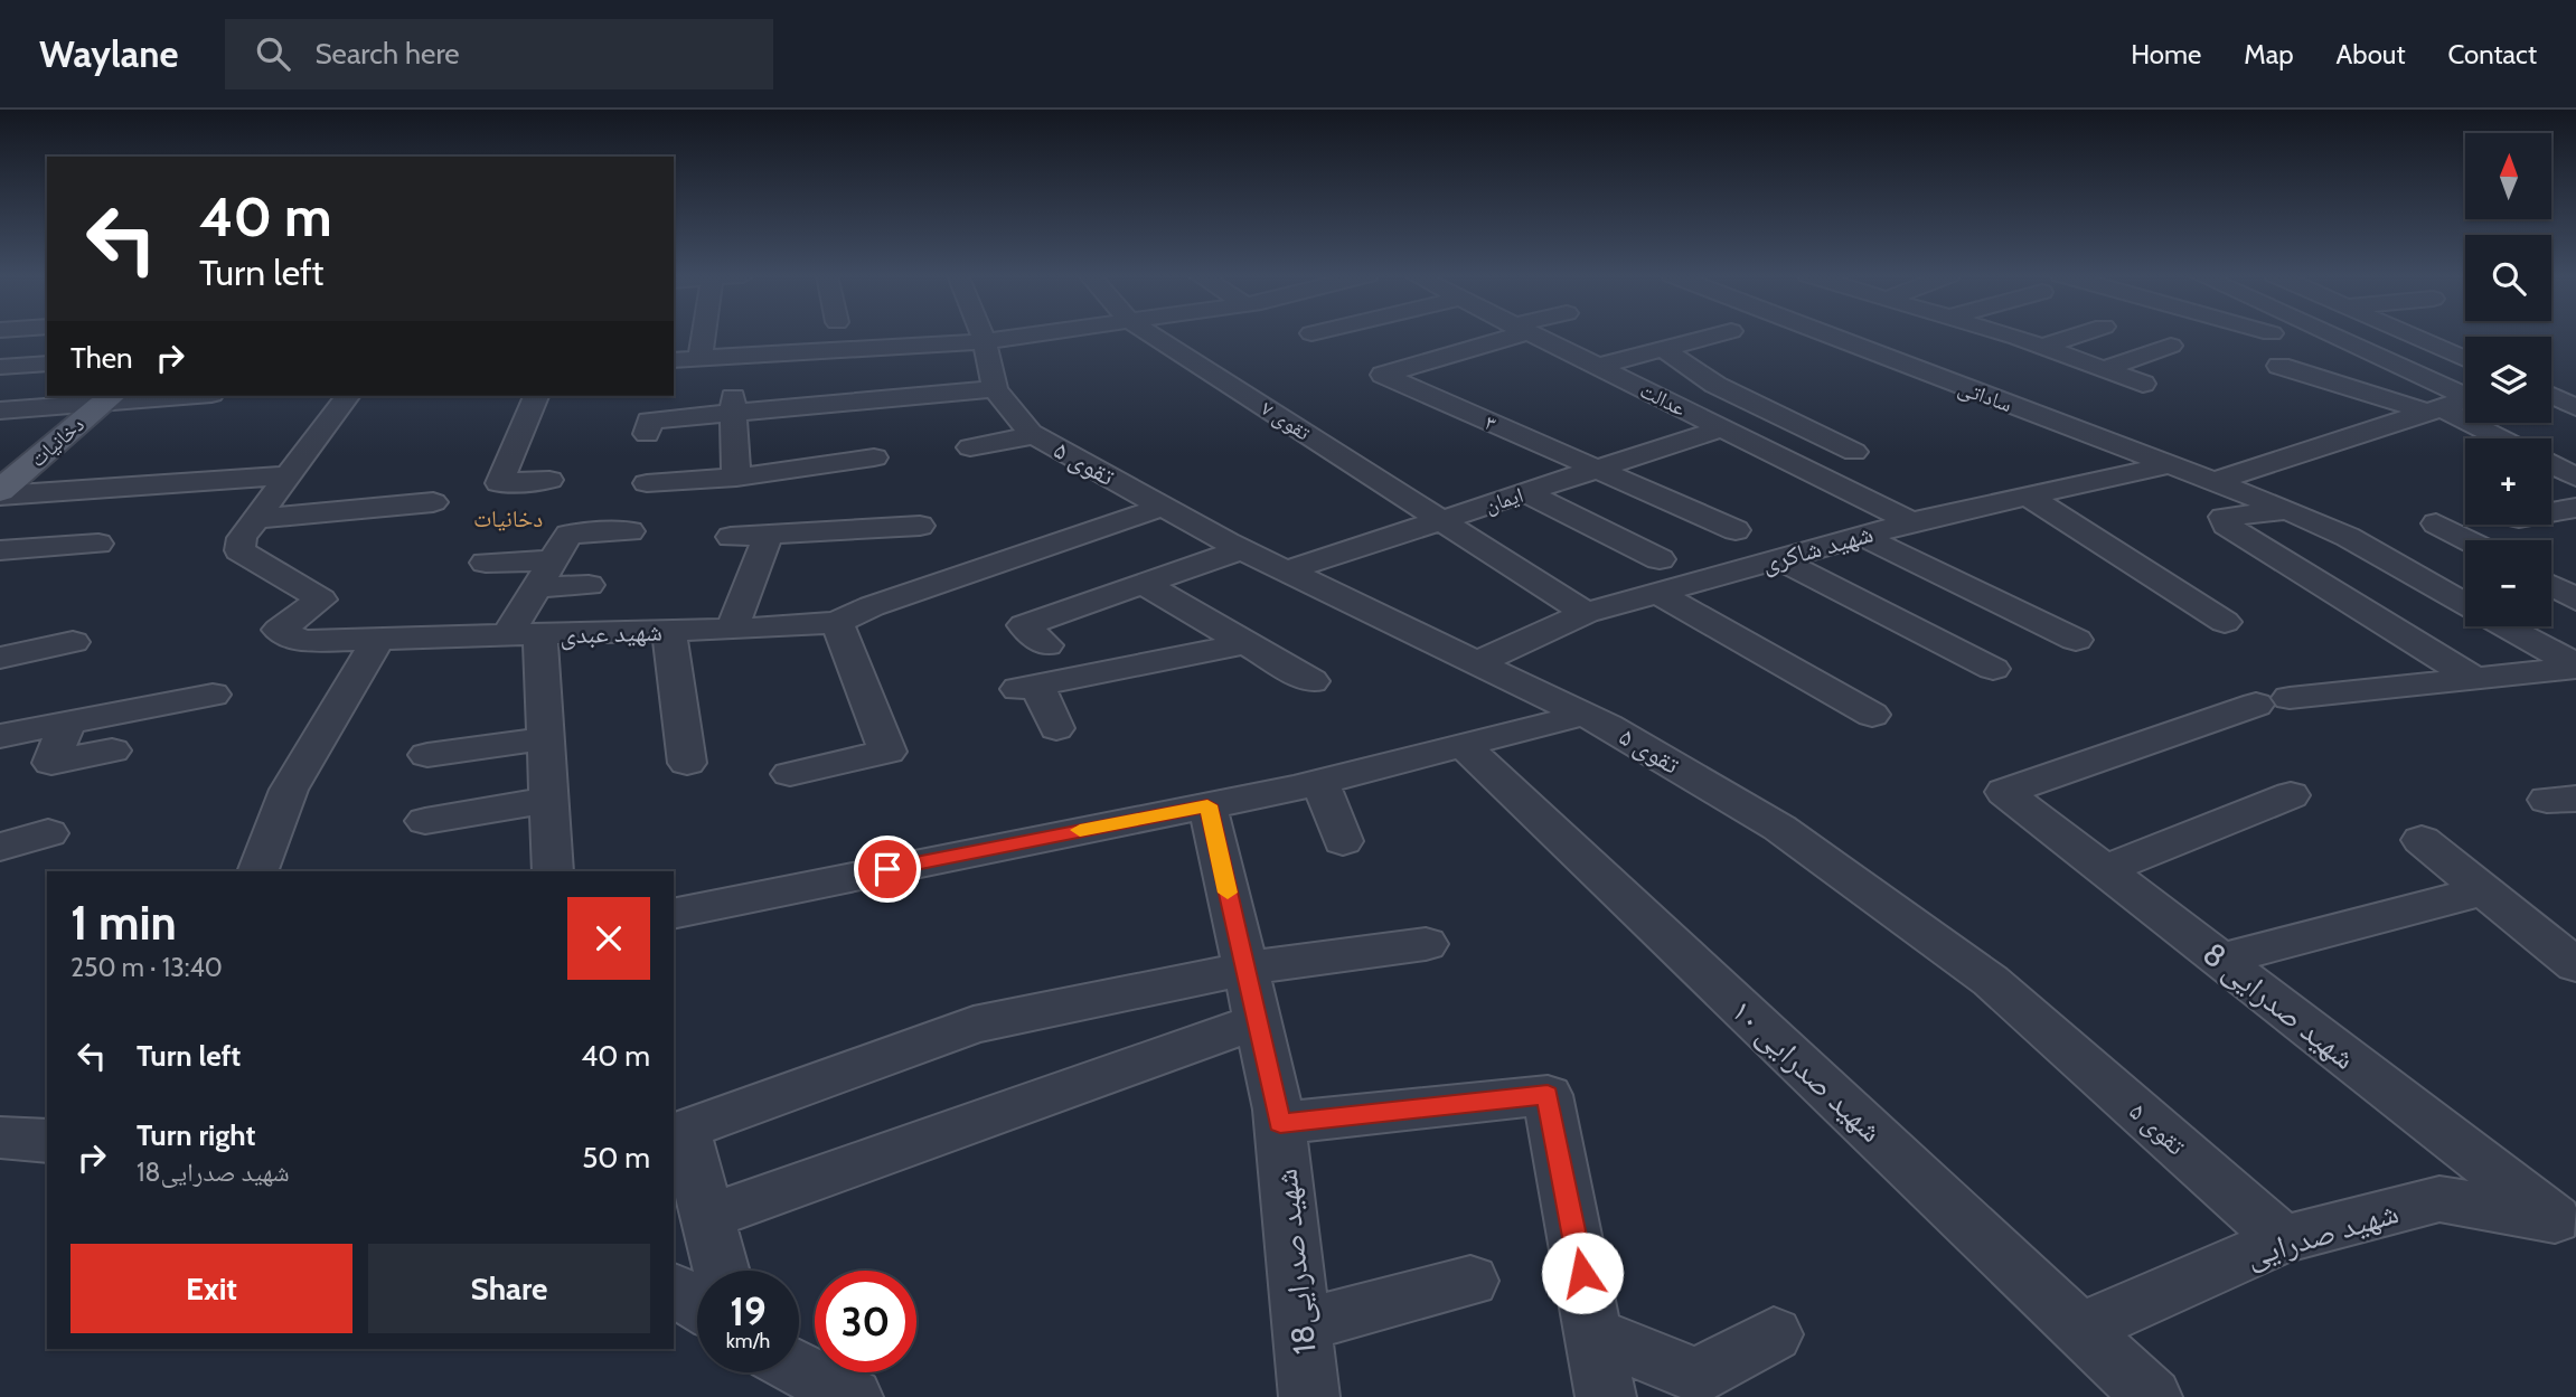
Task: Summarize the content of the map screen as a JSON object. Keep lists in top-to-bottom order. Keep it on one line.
{"streets":{"main road":["دخانیات"],"street":["ساداتی","عدالت","تقوی ۷","۳","تقوی ۵","ایمان","شهید شاکری","شهید عبدی","شهید صدرایی 8","شهید صدرایی ۱۰","شهید صدرایی","شهید صدرایی18"]},"crossings":[["ساداتی","شهید شاکری"],["عدالت","ایمان"],["عدالت","شهید شاکری"],["تقوی ۷","ایمان"],["تقوی ۷","شهید شاکری"],["۳","ایمان"],["تقوی ۵","ایمان"],["تقوی ۵","شهید شاکری"],["تقوی ۵","شهید عبدی"],["تقوی ۵","شهید صدرایی"],["شهید صدرایی 8","شهید صدرایی"],["شهید صدرایی ۱۰","شهید صدرایی"]],"districts":["دخانیات"],"north":"top","page":{"header":"Waylane","search":"Search here","nav":["Home","Map","About","Contact"],"map_buttons":["+","−"],"turn":["40 m","Turn left"],"then":"Then","heading":["1 min","250 m · 13:40"],"list":[{"name":"Turn left","value":"40 m"},{"name":"Turn right","note":"شهید صدرایی18","value":"50 m"}],"buttons":["Exit","Share"],"speed":"19 km/h","limit":"30"}}
